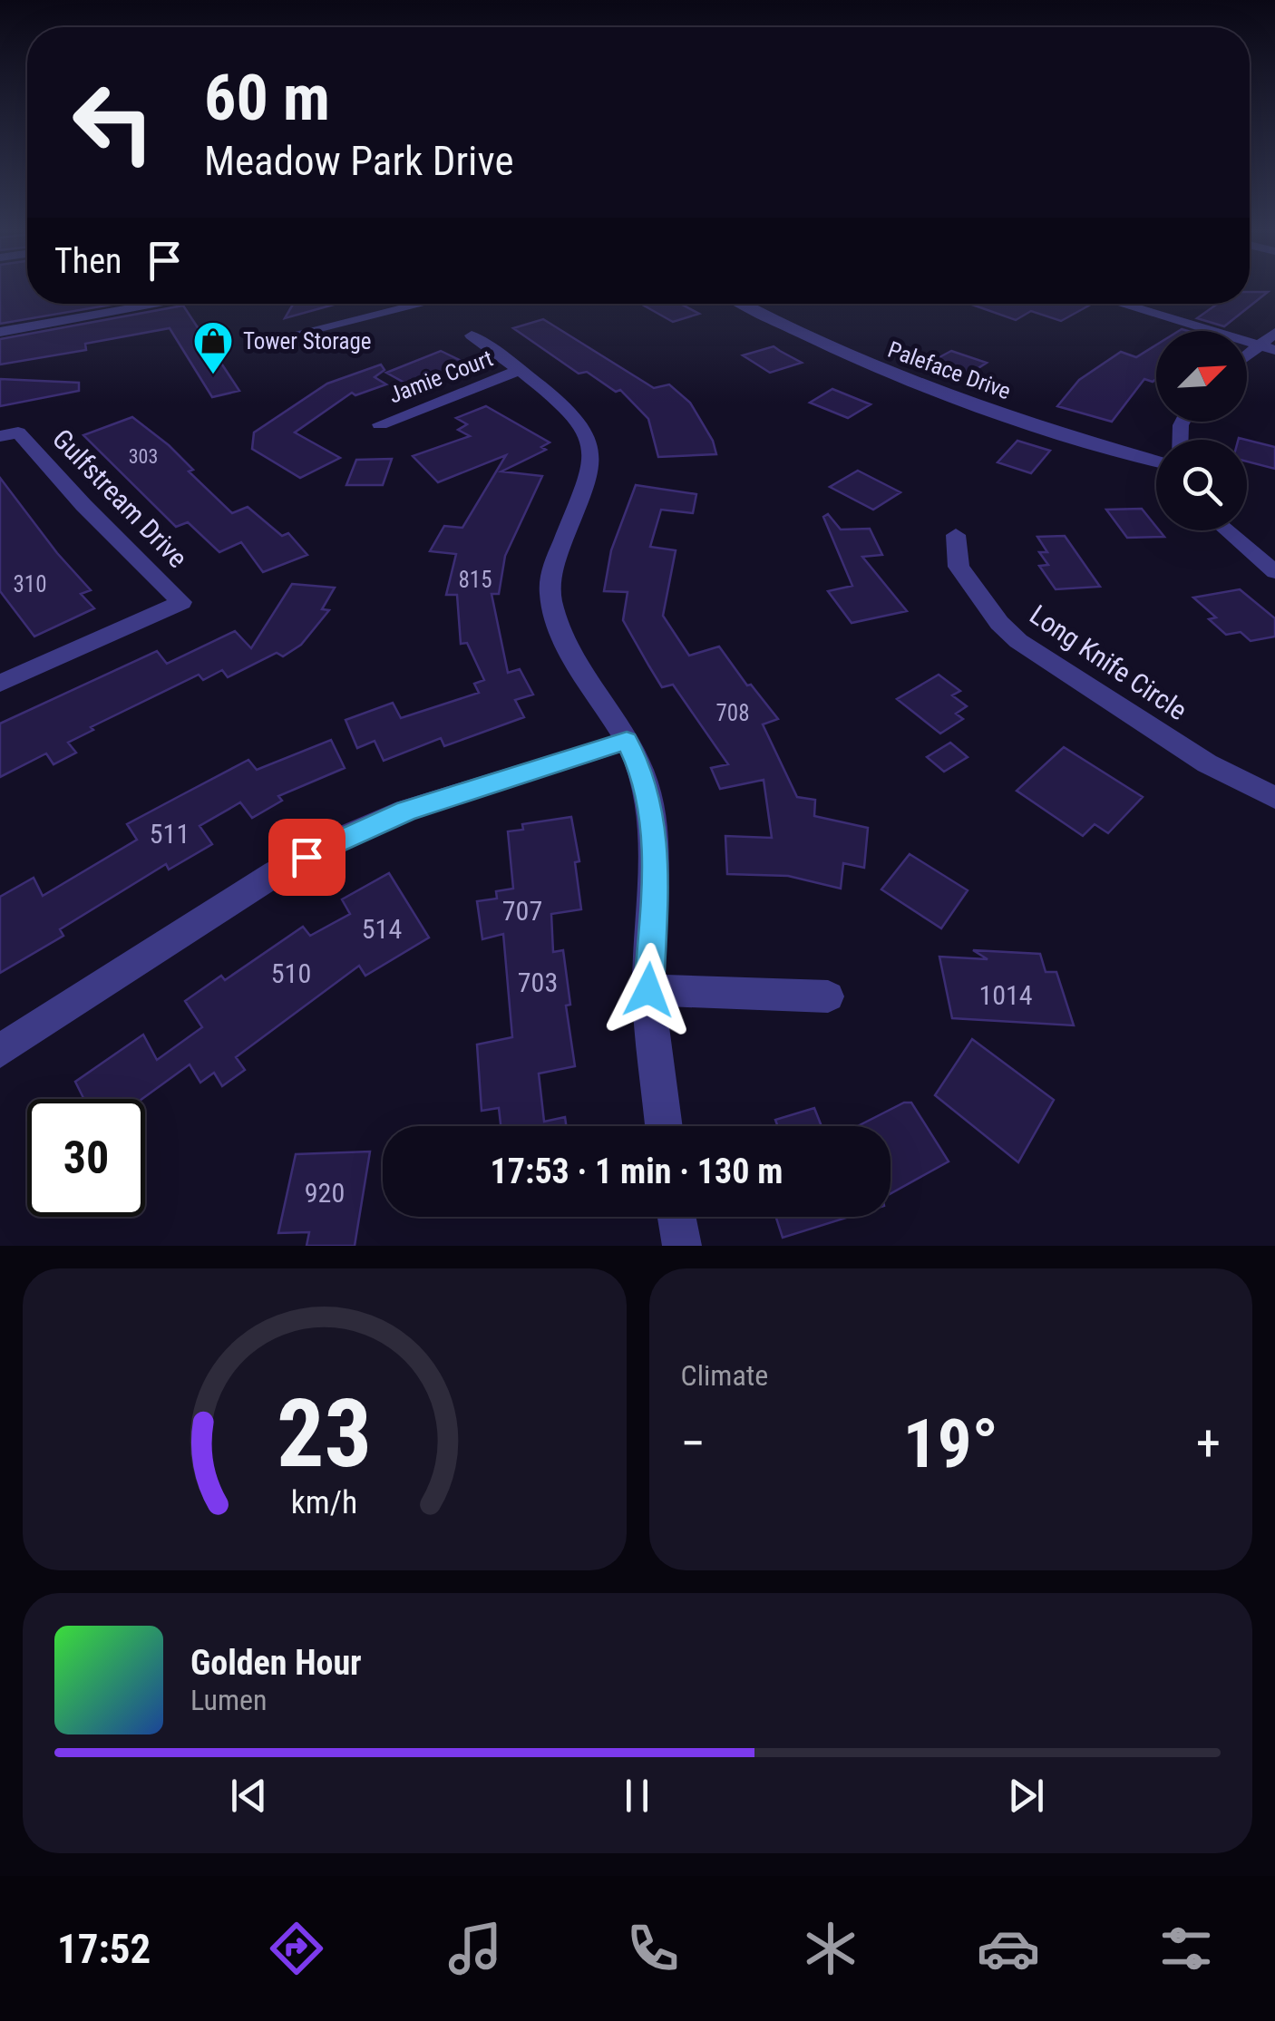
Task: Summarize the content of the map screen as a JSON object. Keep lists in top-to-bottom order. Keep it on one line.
{"streets":{"street":["Paleface Drive","Jamie Court","Gulfstream Drive","Long Knife Circle"]},"places":{"shop":["Tower Storage"]},"house_numbers":["303","815","310","708","511","707","514","510","703","1014","920"],"north":"top right","page":{"turn":["60 m","Meadow Park Drive"],"then":"Then","limit":"30","trip":"17:53 · 1 min · 130 m","tile":"Climate","heat":["−","19°","+"],"song":["Golden Hour","Lumen"],"tabs":"17:52","gauge":["23","km/h"]}}
